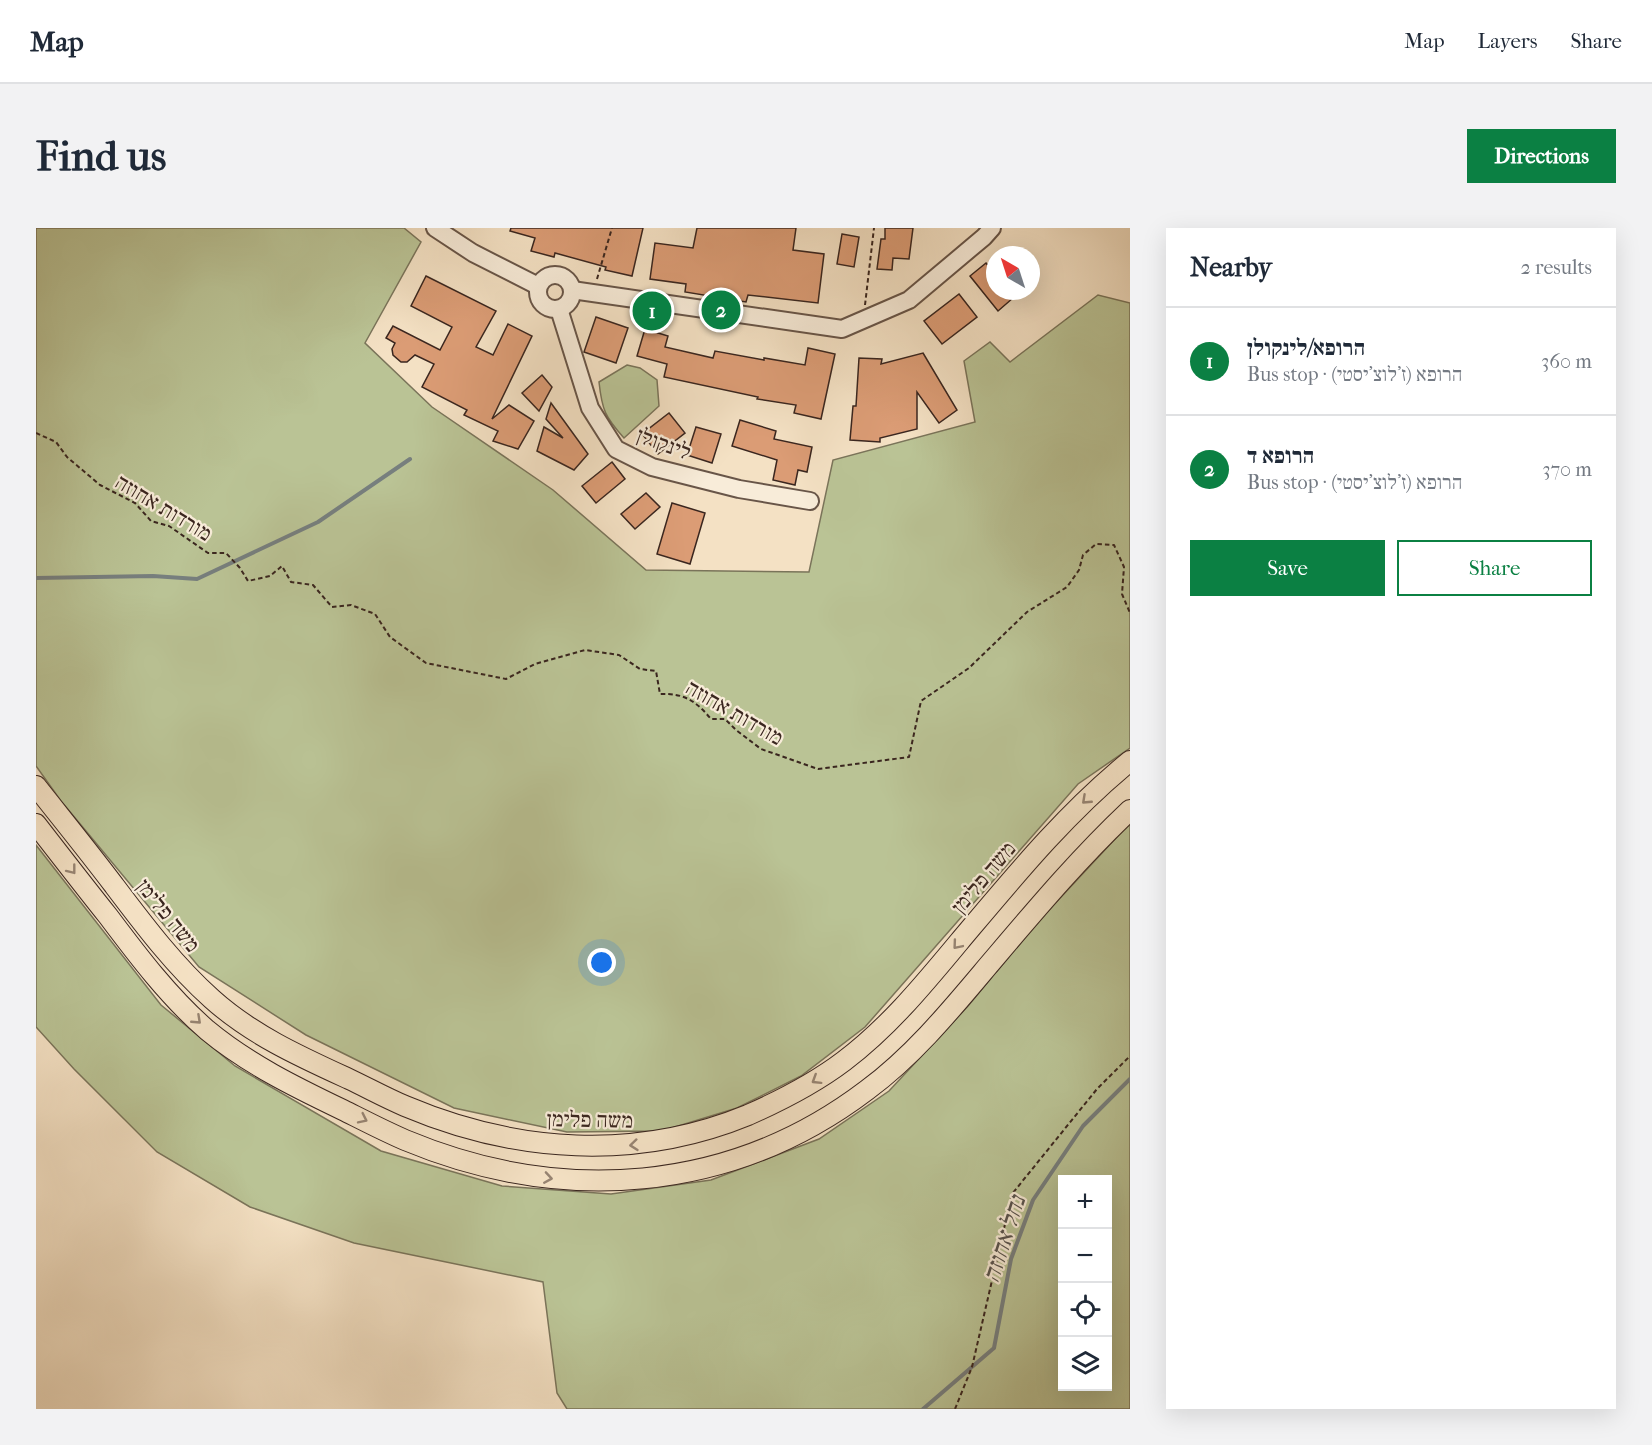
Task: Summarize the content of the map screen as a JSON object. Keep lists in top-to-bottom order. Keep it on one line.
{"streets":{"main road":["משה פלימן"],"street":["לינקולן"],"path":["מורדות אחוזה"]},"water":["נחל אחוזה"],"north":"top left","page":{"header":"Map","nav":["Map","Layers","Share"],"buttons":["Directions",["Save","Share"]],"title":"Find us","heading":["Nearby","2 results"],"pins":["2","1"],"list":[{"mark":"1","name":"הרופא/לינקולן","note":"Bus stop · הרופא (ז'לוצ'יסטי)","value":"360 m"},{"mark":"2","name":"הרופא ד","note":"Bus stop · הרופא (ז'לוצ'יסטי)","value":"370 m"}],"map_buttons":["+","−"]}}
